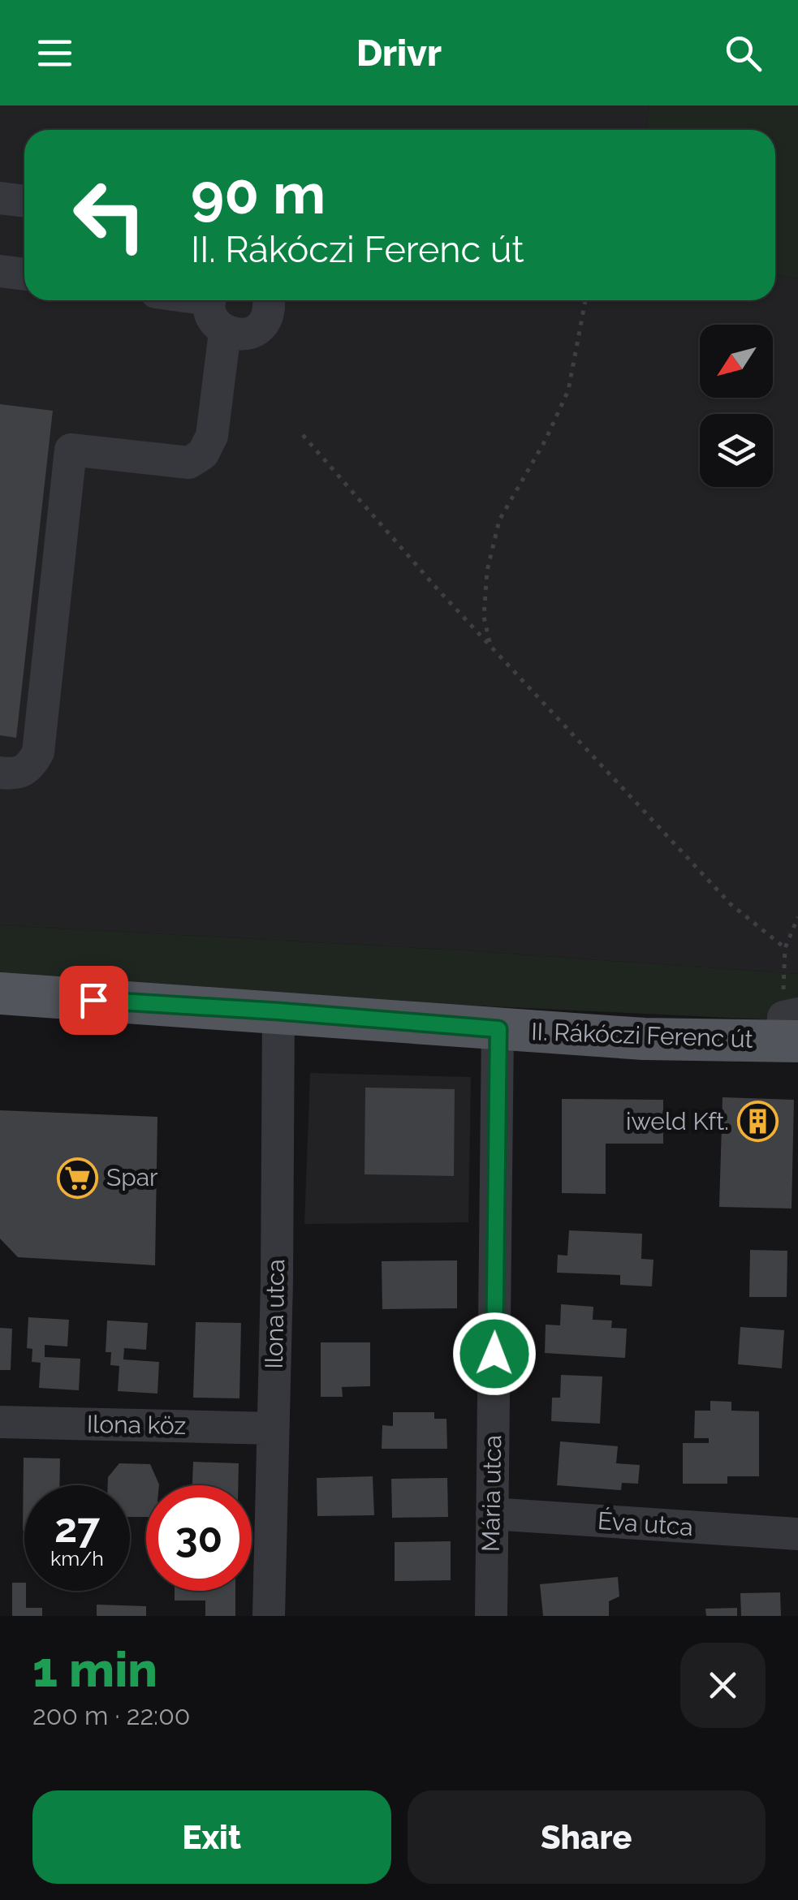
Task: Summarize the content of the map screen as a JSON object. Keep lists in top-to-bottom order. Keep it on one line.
{"streets":{"main road":["II. Rákóczi Ferenc út"],"street":["Ilona utca","Ilona köz","Mária utca","Éva utca"]},"crossings":[["II. Rákóczi Ferenc út","Ilona utca"],["II. Rákóczi Ferenc út","Mária utca"],["Ilona utca","Ilona köz"],["Mária utca","Éva utca"]],"places":{"building":["iweld Kft."],"supermarket":["Spar"]},"north":"bottom left","page":{"header":"Drivr","turn":["90 m","II. Rákóczi Ferenc út"],"speed":"27 km/h","limit":"30","heading":["1 min","200 m · 22:00"],"buttons":["Exit","Share"]}}
